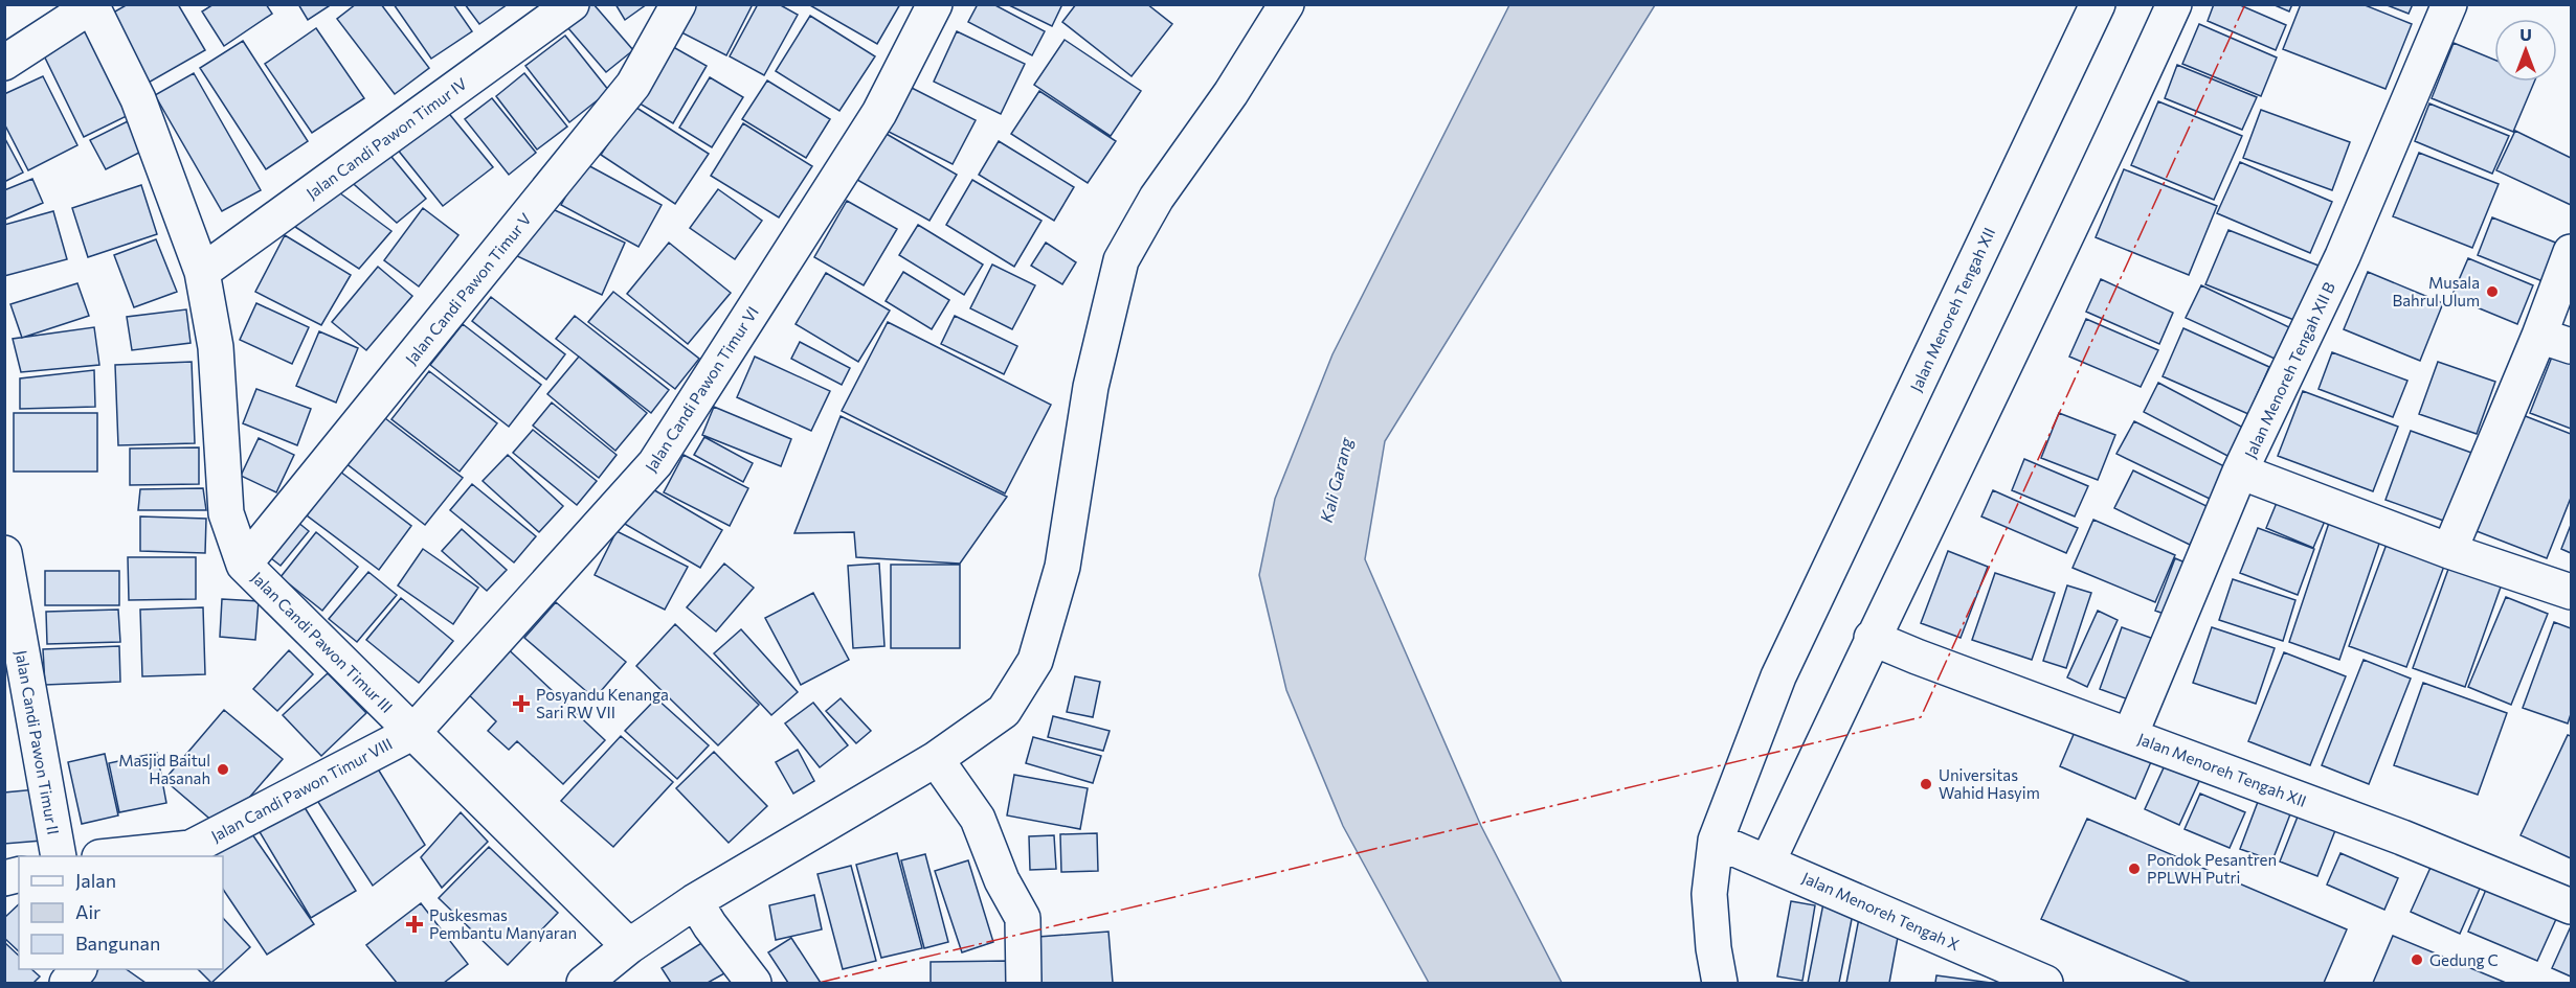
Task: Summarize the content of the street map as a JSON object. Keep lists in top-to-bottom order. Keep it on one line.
{"streets":{"street":["Jalan Candi Pawon Timur IV","Jalan Candi Pawon Timur V","Jalan Menoreh Tengah XII","Jalan Menoreh Tengah XII B","Jalan Candi Pawon Timur VI","Jalan Candi Pawon Timur III","Jalan Candi Pawon Timur II","Jalan Candi Pawon Timur VIII","Jalan Menoreh Tengah X"]},"crossings":[["Jalan Candi Pawon Timur IV","Jalan Candi Pawon Timur III"],["Jalan Candi Pawon Timur V","Jalan Candi Pawon Timur III"],["Jalan Menoreh Tengah XII","Jalan Menoreh Tengah XII B"],["Jalan Menoreh Tengah XII","Jalan Menoreh Tengah X"],["Jalan Candi Pawon Timur VI","Jalan Candi Pawon Timur III"],["Jalan Candi Pawon Timur VI","Jalan Candi Pawon Timur VIII"],["Jalan Candi Pawon Timur III","Jalan Candi Pawon Timur VIII"]],"water":["Kali Garang"],"places":{"other":["Musala Bahrul Ulum","Masjid Baitul Hasanah","Universitas Wahid Hasyim","Pondok Pesantren PPLWH Putri","Gedung C"],"health":["Posyandu Kenanga Sari RW VII","Puskesmas Pembantu Manyaran"]},"legend":["Jalan","Air","Bangunan"],"north":"top"}
